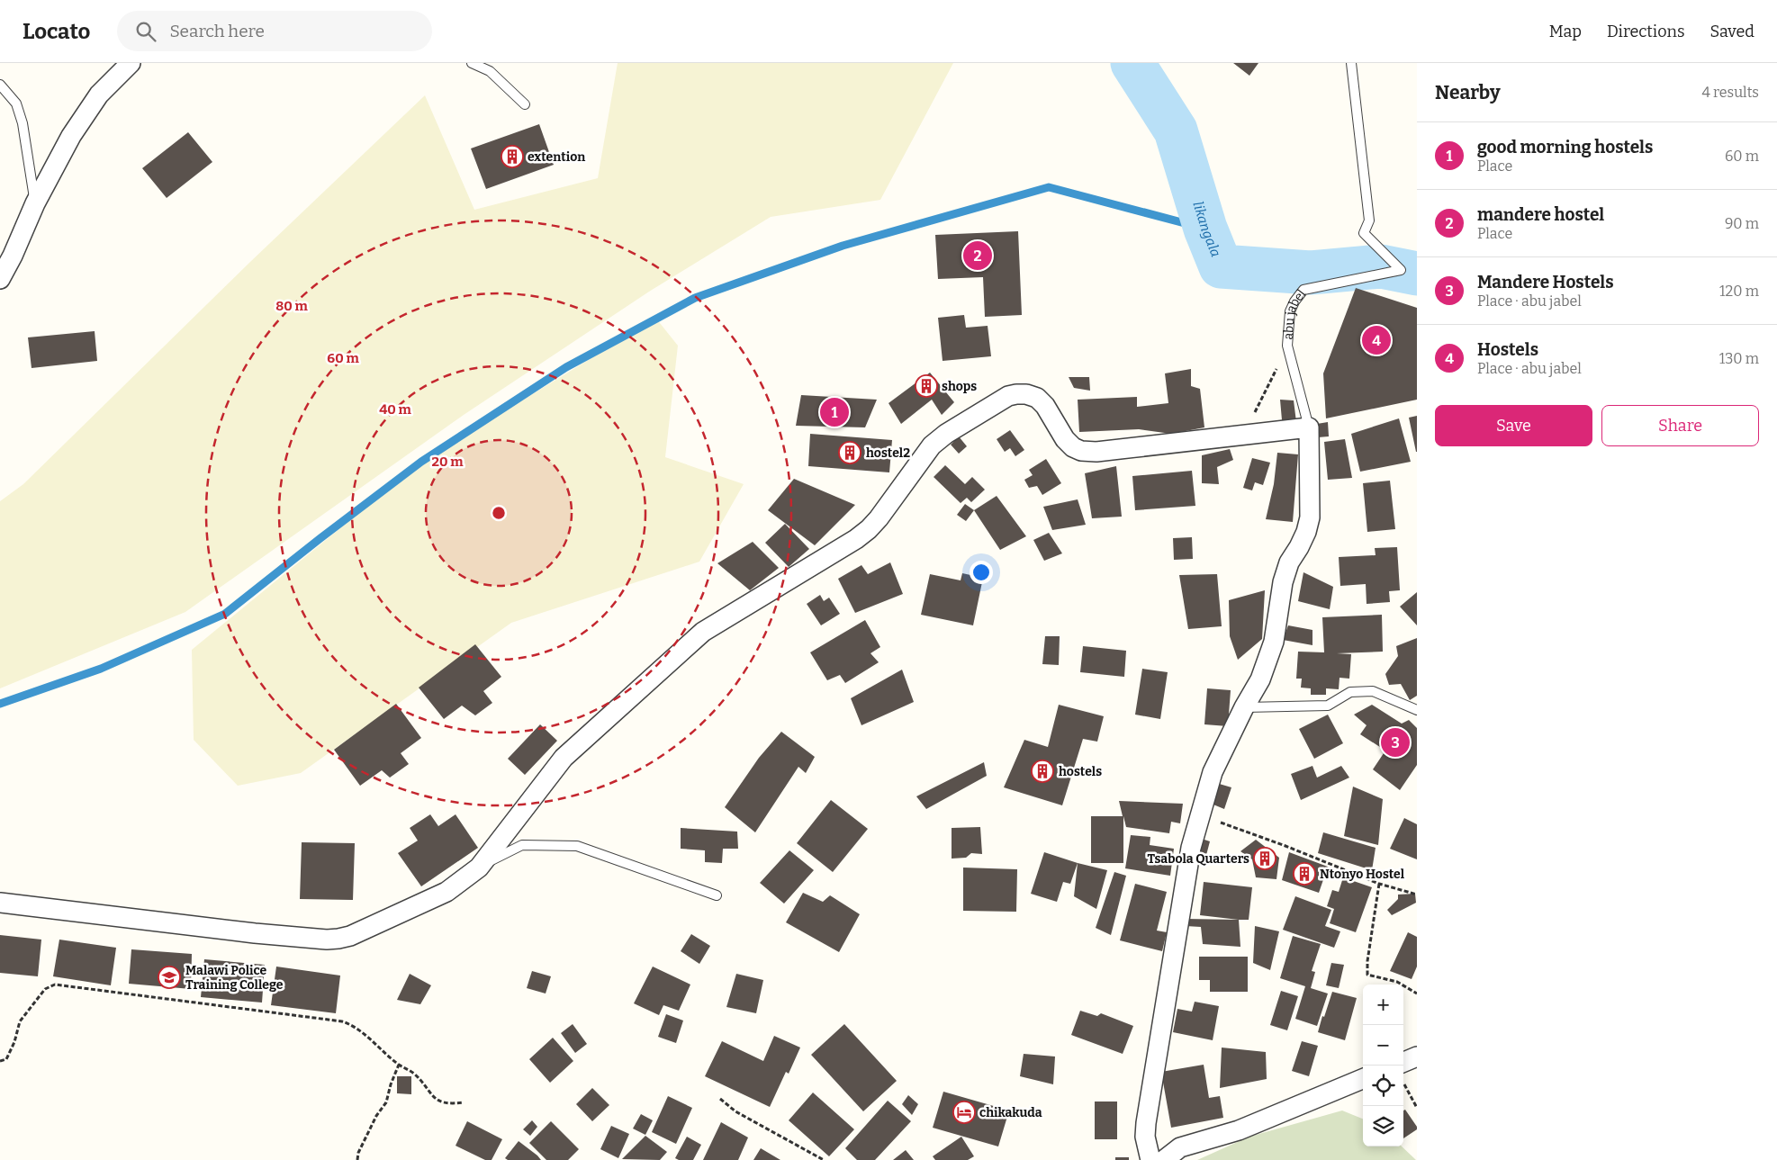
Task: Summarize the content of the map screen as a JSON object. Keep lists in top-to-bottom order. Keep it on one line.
{"streets":{"street":["abu jabel"]},"water":["likangala"],"places":{"building":["extention","shops","hostel2","hostels","Tsabola Quarters","Ntonyo Hostel"],"school or university":["Malawi Police Training College"],"hotel":["chikakuda"]},"page":{"header":"Locato","search":"Search here","nav":["Map","Directions","Saved"],"heading":["Nearby","4 results"],"list":[{"mark":"1","name":"good morning hostels","note":"Place","value":"60 m"},{"mark":"2","name":"mandere hostel","note":"Place","value":"90 m"},{"mark":"3","name":"Mandere Hostels","note":"Place · abu jabel","value":"120 m"},{"mark":"4","name":"Hostels","note":"Place · abu jabel","value":"130 m"}],"pins":["2","4","1","3"],"buttons":["Save","Share"],"map_buttons":["+","−"]},"rings":["80 m","60 m","40 m","20 m"]}
